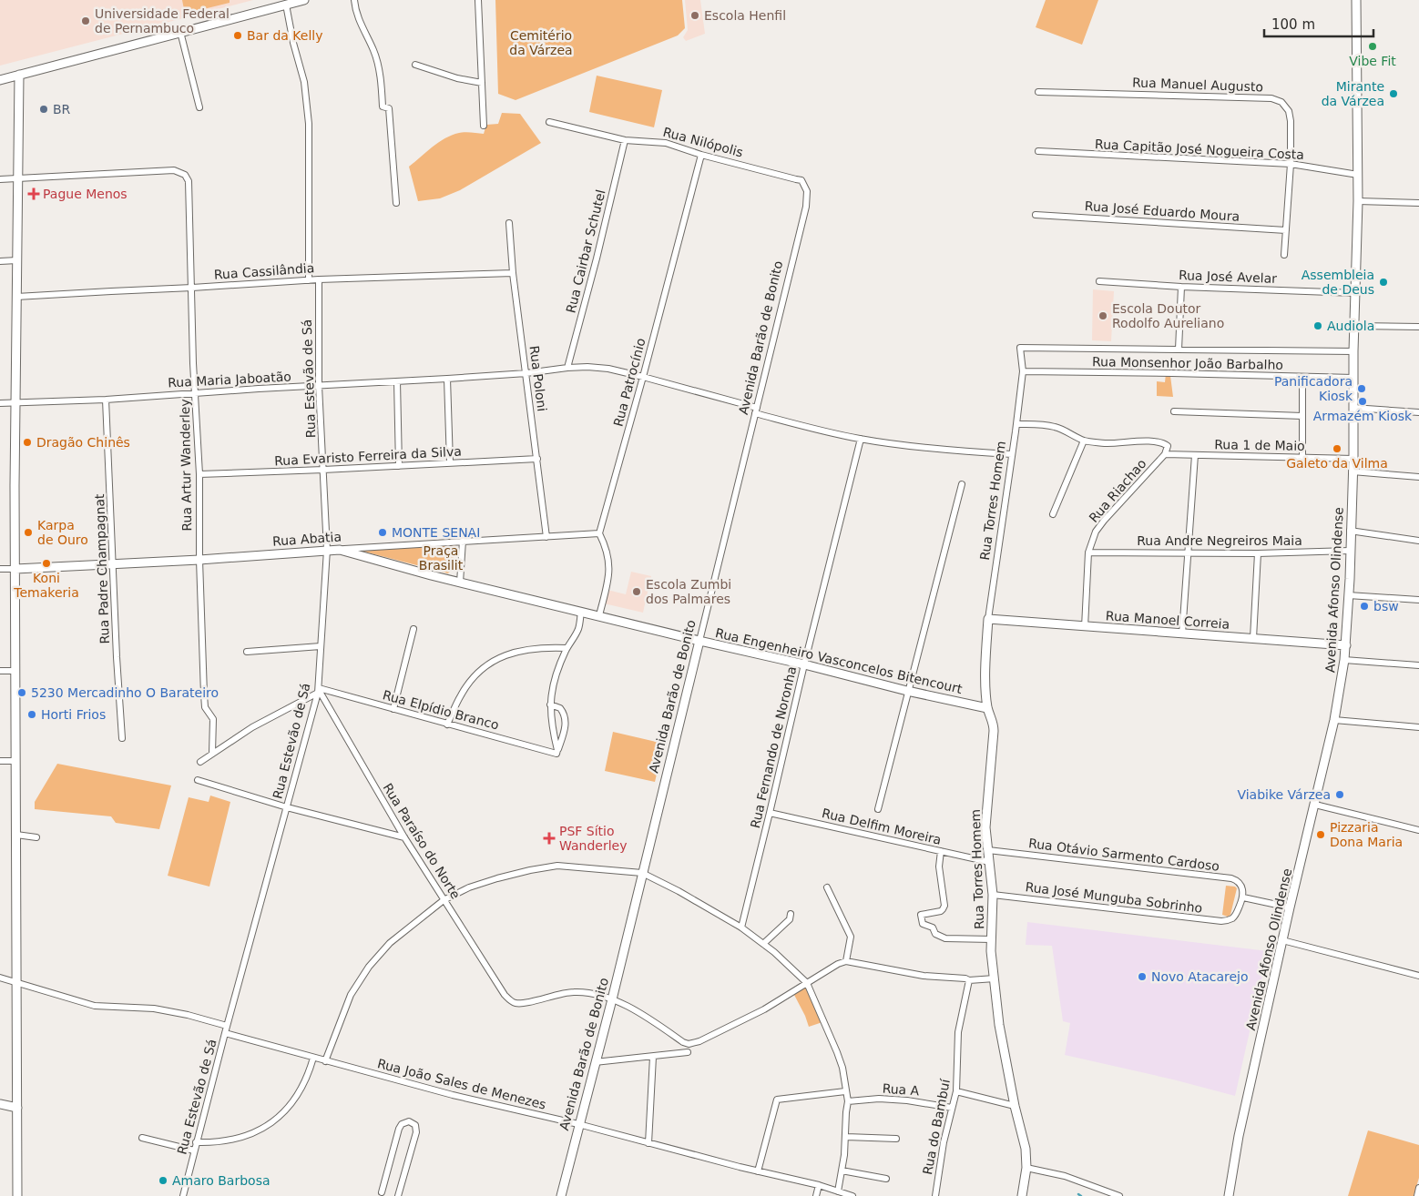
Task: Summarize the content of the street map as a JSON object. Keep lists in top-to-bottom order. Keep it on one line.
{"streets":{"street":["Rua Manuel Augusto","Rua Nilópolis","Rua Capitão José Nogueira Costa","Rua José Eduardo Moura","Rua Cairbar Schutel","Rua Cassilândia","Rua José Avelar","Avenida Barão de Bonito","Rua Monsenhor João Barbalho","Rua Estevão de Sá","Rua Poloni","Rua Maria Jaboatão","Rua Patrocínio","Rua 1 de Maio","Rua Evaristo Ferreira da Silva","Rua Artur Wanderley","Rua Riachao","Rua Torres Homem","Rua Abatia","Rua Andre Negreiros Maia","Rua Padre Champagnat","Avenida Afonso Olindense","Rua Manoel Correia","Rua Engenheiro Vasconcelos Bitencourt","Rua Elpídio Branco","Rua Fernando de Noronha","Rua Delfim Moreira","Rua Paraíso do Norte","Rua Otávio Sarmento Cardoso","Rua José Munguba Sobrinho","Rua João Sales de Menezes","Rua A","Rua do Bambuí"]},"crossings":[["Rua Manuel Augusto","Rua Capitão José Nogueira Costa"],["Rua Manuel Augusto","Rua José Eduardo Moura"],["Rua Nilópolis","Rua Cairbar Schutel"],["Rua Nilópolis","Avenida Barão de Bonito"],["Rua Nilópolis","Rua Patrocínio"],["Rua Capitão José Nogueira Costa","Avenida Afonso Olindense"],["Rua Cairbar Schutel","Rua Maria Jaboatão"],["Rua Cassilândia","Rua Estevão de Sá"],["Rua Cassilândia","Rua Poloni"],["Rua Cassilândia","Rua Artur Wanderley"],["Rua José Avelar","Avenida Afonso Olindense"],["Avenida Barão de Bonito","Rua Maria Jaboatão"],["Avenida Barão de Bonito","Rua Engenheiro Vasconcelos Bitencourt"],["Avenida Barão de Bonito","Rua Paraíso do Norte"],["Avenida Barão de Bonito","Rua João Sales de Menezes"],["Rua Monsenhor João Barbalho","Rua Torres Homem"],["Rua Monsenhor João Barbalho","Avenida Afonso Olindense"],["Rua Estevão de Sá","Rua Maria Jaboatão"],["Rua Estevão de Sá","Rua Evaristo Ferreira da Silva"],["Rua Estevão de Sá","Rua Abatia"],["Rua Estevão de Sá","Rua Elpídio Branco"],["Rua Estevão de Sá","Rua Paraíso do Norte"],["Rua Estevão de Sá","Rua João Sales de Menezes"],["Rua Poloni","Rua Maria Jaboatão"],["Rua Poloni","Rua Evaristo Ferreira da Silva"],["Rua Poloni","Rua Abatia"],["Rua Maria Jaboatão","Rua Patrocínio"],["Rua Maria Jaboatão","Rua Artur Wanderley"],["Rua Maria Jaboatão","Rua Torres Homem"],["Rua Maria Jaboatão","Rua Padre Champagnat"],["Rua Maria Jaboatão","Rua Fernando de Noronha"],["Rua Patrocínio","Rua Abatia"],["Rua 1 de Maio","Rua Riachao"],["Rua 1 de Maio","Avenida Afonso Olindense"],["Rua Evaristo Ferreira da Silva","Rua Artur Wanderley"],["Rua Artur Wanderley","Rua Abatia"],["Rua Riachao","Rua Andre Negreiros Maia"],["Rua Riachao","Rua Manoel Correia"],["Rua Torres Homem","Rua Manoel Correia"],["Rua Torres Homem","Rua Engenheiro Vasconcelos Bitencourt"],["Rua Torres Homem","Rua Delfim Moreira"],["Rua Torres Homem","Rua Otávio Sarmento Cardoso"],["Rua Torres Homem","Rua José Munguba Sobrinho"],["Rua Abatia","Rua Padre Champagnat"],["Rua Abatia","Rua Engenheiro Vasconcelos Bitencourt"],["Rua Andre Negreiros Maia","Avenida Afonso Olindense"],["Avenida Afonso Olindense","Rua Manoel Correia"],["Rua Engenheiro Vasconcelos Bitencourt","Rua Fernando de Noronha"],["Rua Elpídio Branco","Rua Paraíso do Norte"],["Rua Fernando de Noronha","Rua Delfim Moreira"],["Rua Otávio Sarmento Cardoso","Rua José Munguba Sobrinho"],["Rua A","Rua do Bambuí"]],"parks":["Cemitério da Várzea","Praça Brasilit"],"places":{"other":["Escola Henfil","Universidade Federal de Pernambuco","Bar da Kelly","Vibe Fit","Mirante da Várzea","BR","Assembleia de Deus","Escola Doutor Rodolfo Aureliano","Audiola","Panificadora Kiosk","Armazém Kiosk","Dragão Chinês","Galeto da Vilma","Karpa de Ouro","MONTE SENAI","Koni Temakeria","Escola Zumbi dos Palmares","bsw","5230 Mercadinho O Barateiro","Horti Frios","Viabike Várzea","Pizzaria Dona Maria","Novo Atacarejo","Amaro Barbosa"],"health":["Pague Menos","PSF Sítio Wanderley"]},"scale_bar":"100 m"}
